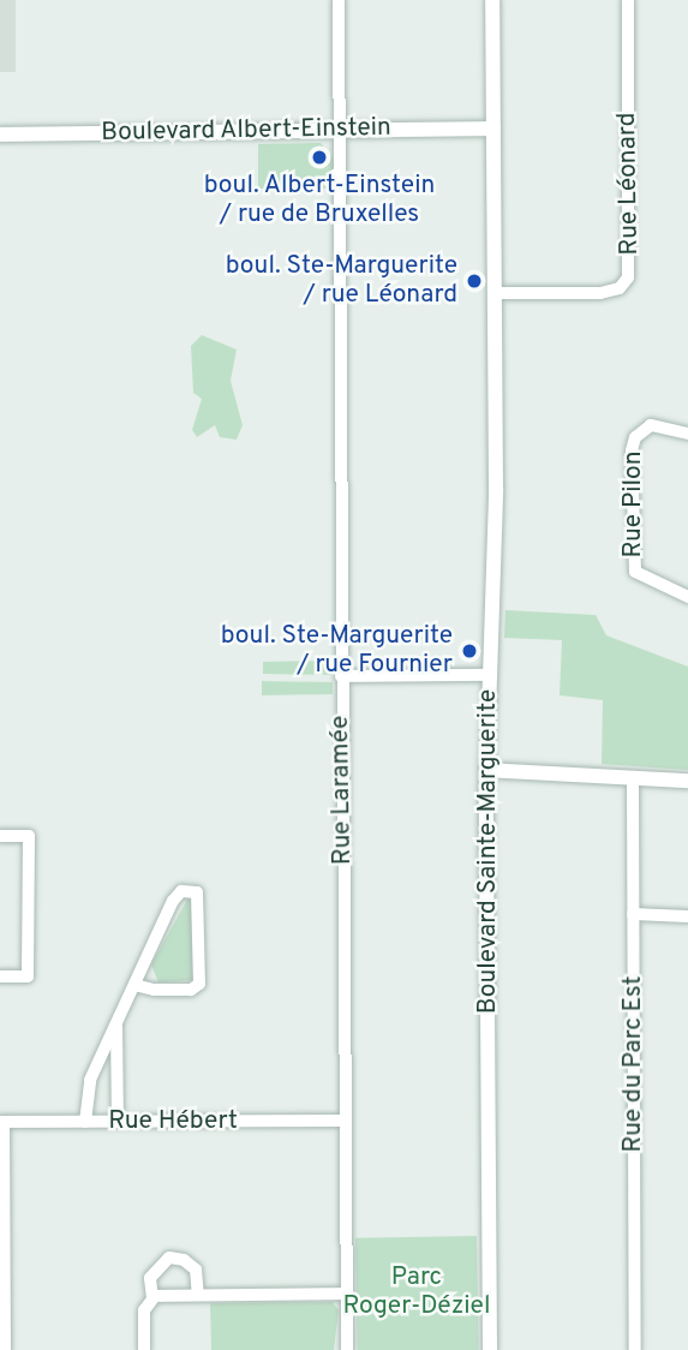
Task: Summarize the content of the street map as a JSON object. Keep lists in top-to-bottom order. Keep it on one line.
{"streets":{"street":["Boulevard Albert-Einstein","Rue Léonard","Rue Pilon","Rue Laramée","Boulevard Sainte-Marguerite","Rue du Parc Est","Rue Hébert"]},"crossings":[["Boulevard Albert-Einstein","Rue Laramée"],["Boulevard Albert-Einstein","Boulevard Sainte-Marguerite"],["Rue Léonard","Boulevard Sainte-Marguerite"],["Rue Laramée","Rue Hébert"]],"parks":["Parc Roger-Déziel"],"places":["boul. Albert-Einstein / rue de Bruxelles","boul. Ste-Marguerite / rue Léonard","boul. Ste-Marguerite / rue Fournier"]}
